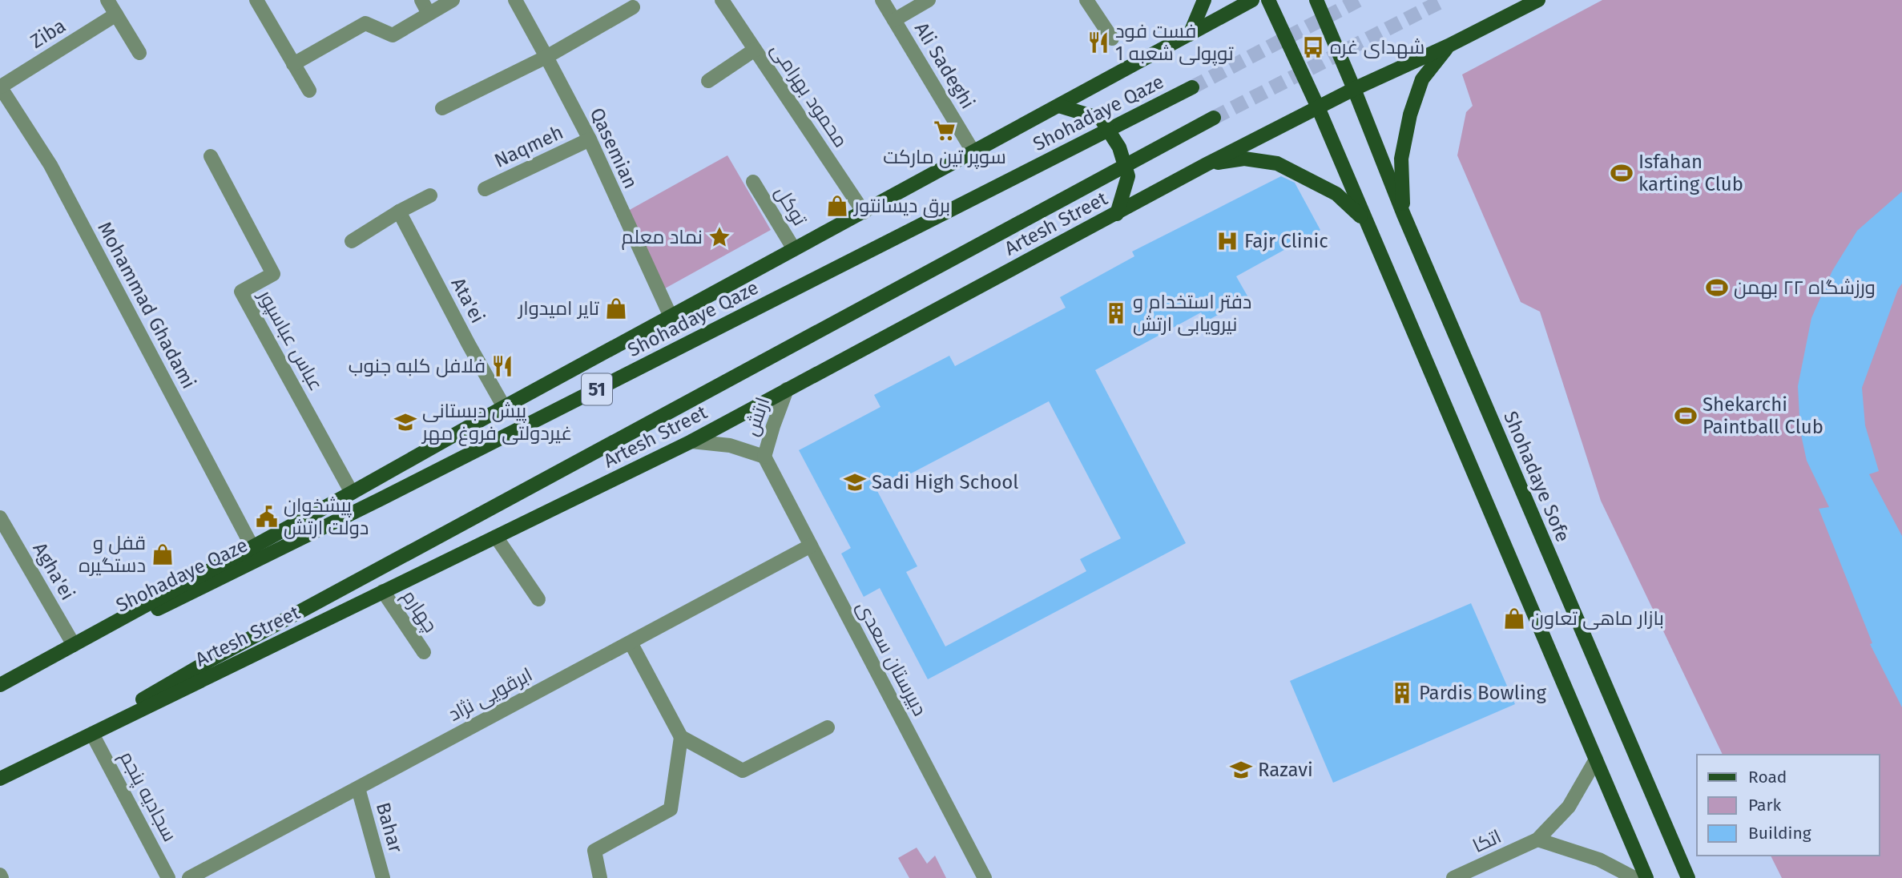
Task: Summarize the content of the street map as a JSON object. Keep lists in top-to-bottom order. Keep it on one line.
{"streets":{"main road":["Shohadaye Qaze","Artesh Street","51","Shohadaye Sofe"],"street":["Ziba","Ali Sadeghi","محمود بهرامی","Naqmeh","Qasemian","توکل","Ata'ei","Mohammad Ghadami","عباس عباسپور","ارتش","Agha'ei","چهارم","دبیرستان سعدی","ابرقویی نژاد","سجادیه پنجم","Bahar","اتکا"]},"crossings":[["Ziba","Mohammad Ghadami"],["Naqmeh","Qasemian"],["Artesh Street","ارتش"],["Artesh Street","Shohadaye Sofe"],["Artesh Street","چهارم"],["Artesh Street","سجادیه پنجم"],["ارتش","دبیرستان سعدی"],["دبیرستان سعدی","ابرقویی نژاد"],["ابرقویی نژاد","Bahar"]],"places":{"restaurant":["فست فود توپولی شعبه 1","فلافل کلبه جنوب"],"bus stop":["شهدای غره"],"supermarket":["سوپر تین مارکت"],"sports":["Isfahan karting Club","ورزشگاه ۲۲ بهمن","Shekarchi Paintball Club"],"shop":["برق دیسانتور","تایر امیدوار","قفل و دستگیره","بازار ماهی تعاون"],"place":["نماد معلم"],"hospital":["Fajr Clinic"],"building":["دفتر استخدام و نیرویابی ارتش","Pardis Bowling"],"school or university":["پیش دبستانی غیردولتی فروغ مهر","Sadi High School","Razavi"],"public building":["پیشخوان دولت ارتش"]},"legend":["Road","Park","Building"]}
